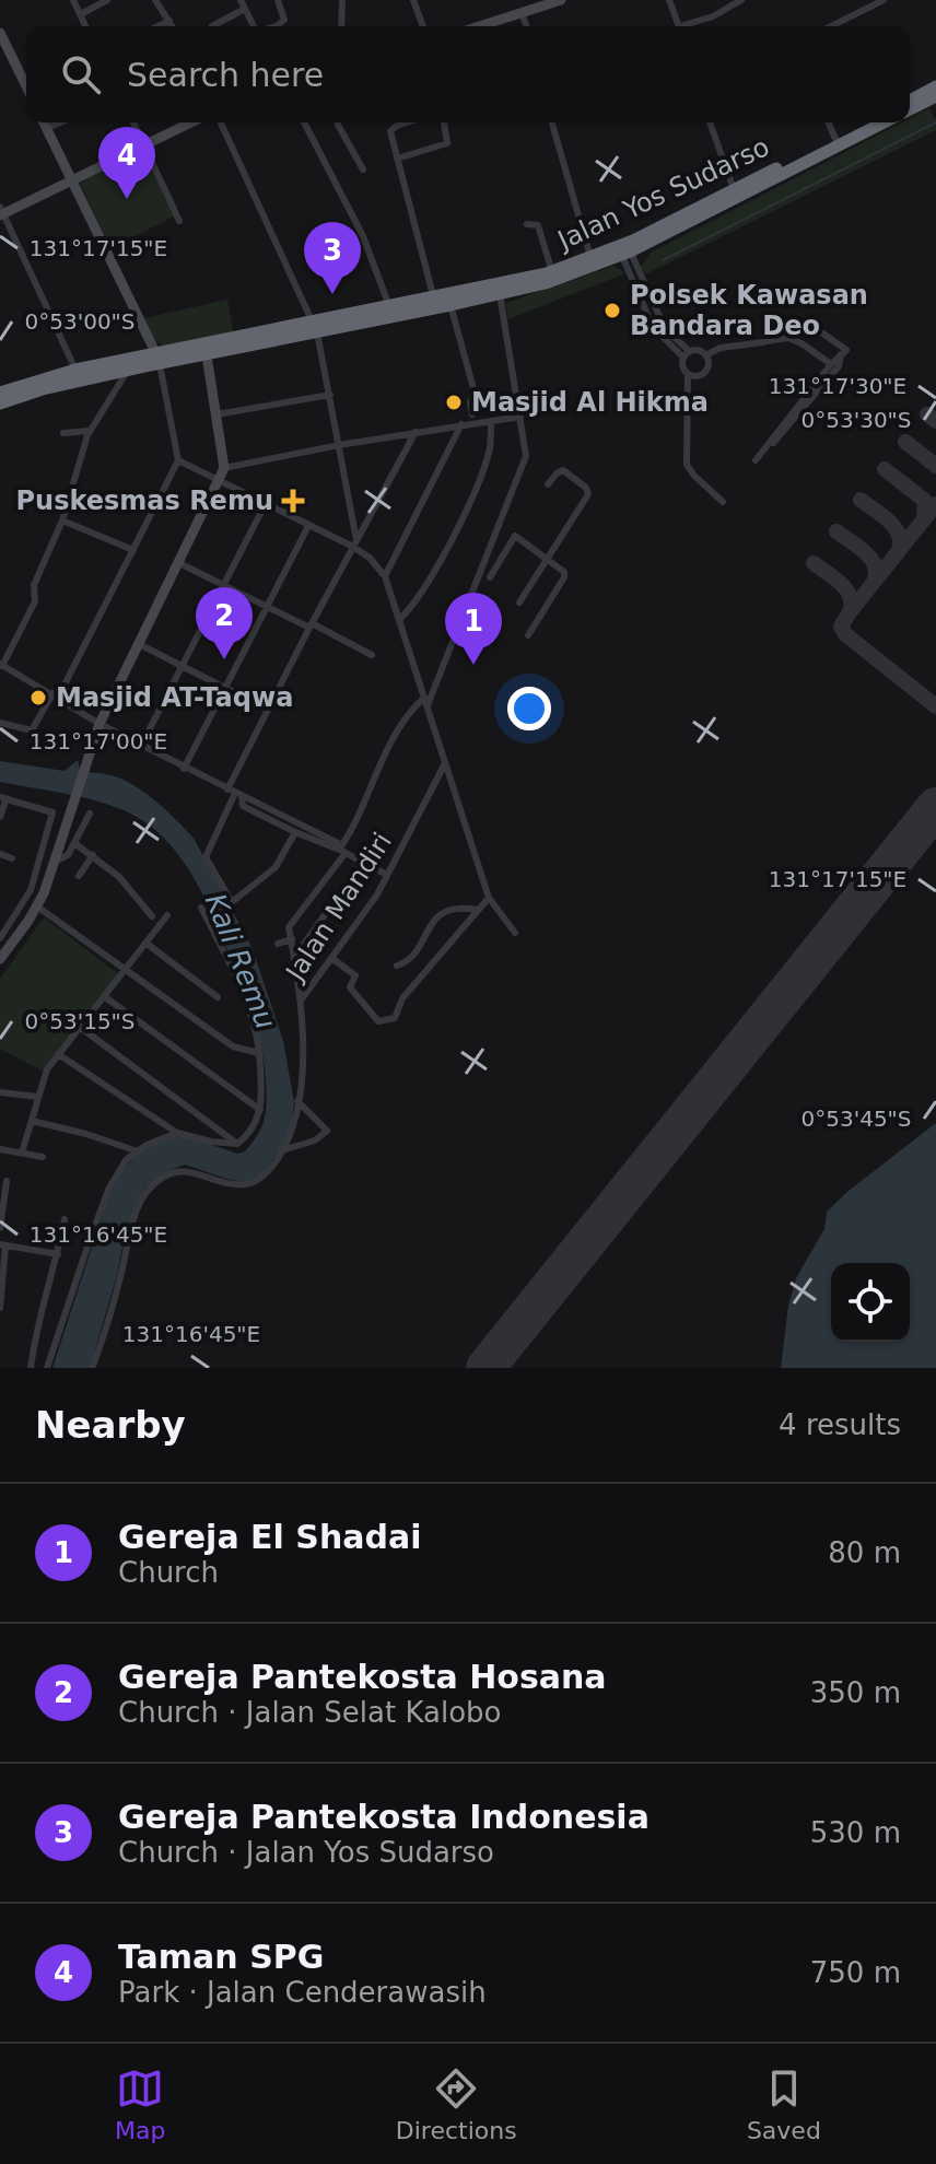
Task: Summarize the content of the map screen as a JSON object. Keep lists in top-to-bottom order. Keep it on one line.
{"streets":{"highway":["Jalan Yos Sudarso"],"street":["Jalan Mandiri"]},"water":["Kali Remu"],"places":{"other":["Polsek Kawasan Bandara Deo","Masjid Al Hikma","Masjid AT-Taqwa"],"health":["Puskesmas Remu"]},"page":{"search":"Search here","pins":["4","3","2","1"],"heading":["Nearby","4 results"],"list":[{"mark":"1","name":"Gereja El Shadai","note":"Church","value":"80 m"},{"mark":"2","name":"Gereja Pantekosta Hosana","note":"Church · Jalan Selat Kalobo","value":"350 m"},{"mark":"3","name":"Gereja Pantekosta Indonesia","note":"Church · Jalan Yos Sudarso","value":"530 m"},{"mark":"4","name":"Taman SPG","note":"Park · Jalan Cenderawasih","value":"750 m"}],"nav":["Map","Directions","Saved"]},"coordinates":["131°17'15\"E","0°53'00\"S","131°17'30\"E","0°53'30\"S","131°17'00\"E","0°53'15\"S","0°53'45\"S","131°16'45\"E"]}
